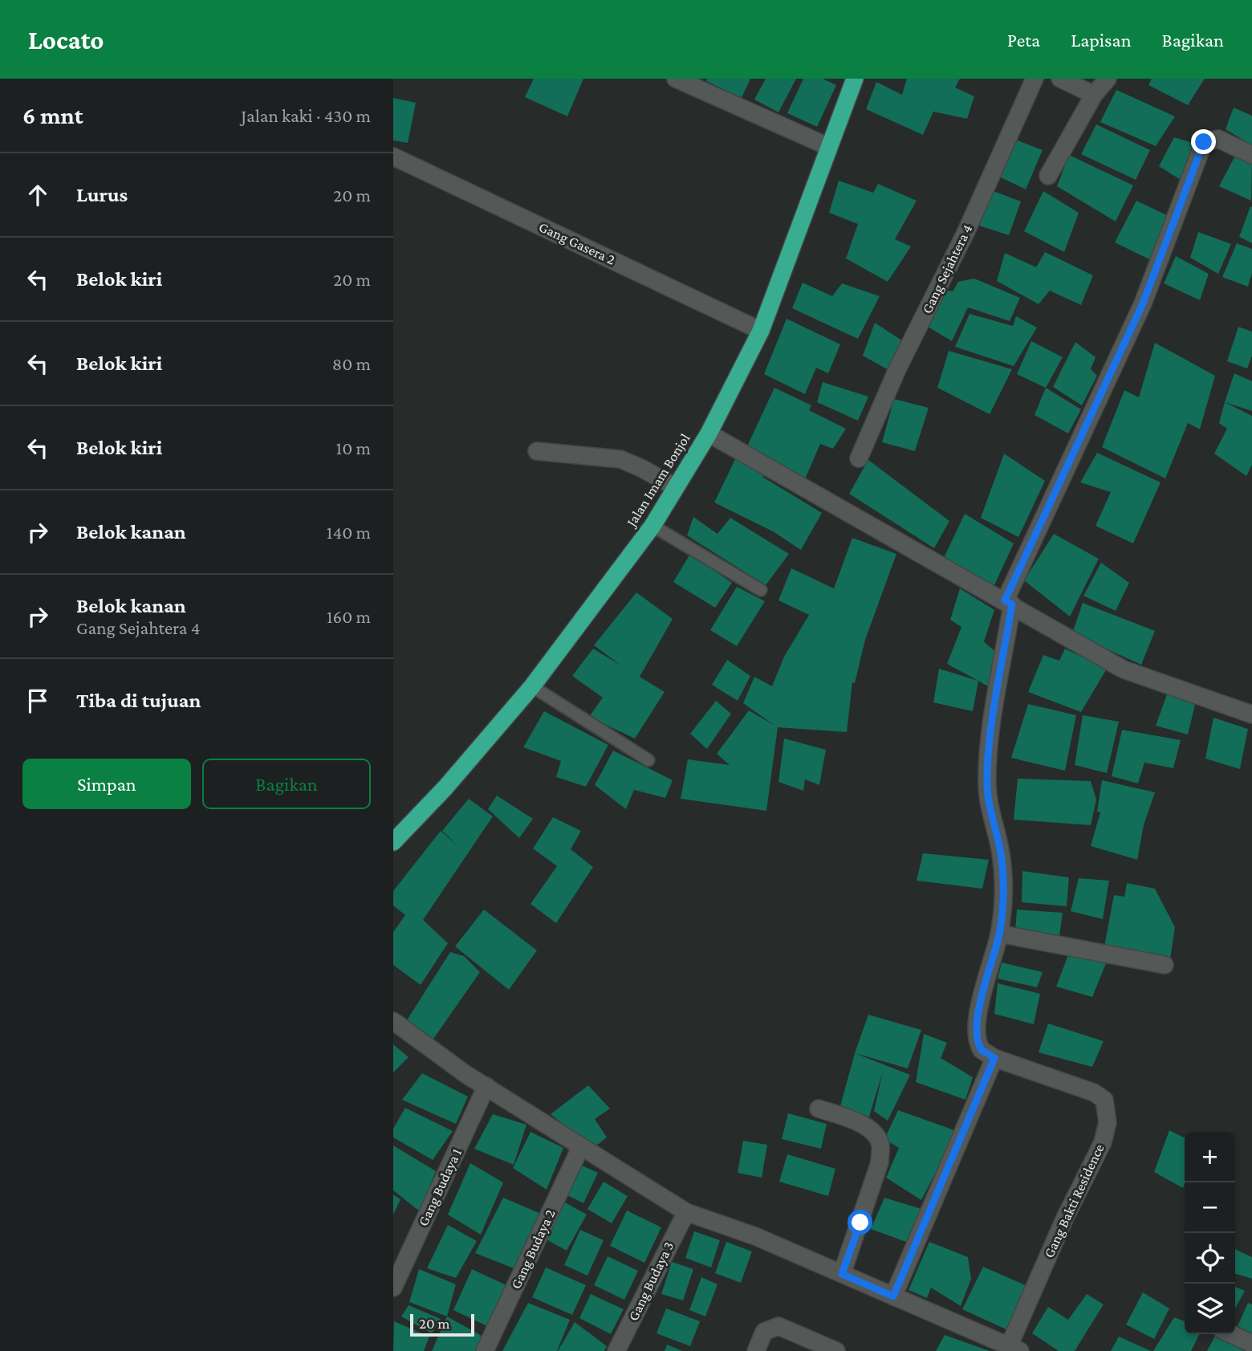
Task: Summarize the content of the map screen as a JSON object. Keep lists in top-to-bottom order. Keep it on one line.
{"streets":{"highway":["Jalan Imam Bonjol"],"street":["Gang Gasera 2","Gang Sejahtera 4","Gang Budaya 1","Gang Bakti Residence","Gang Budaya 2","Gang Budaya 3"]},"crossings":[["Gang Gasera 2","Jalan Imam Bonjol"]],"scale_bar":"20 m","page":{"header":"Locato","nav":["Peta","Lapisan","Bagikan"],"heading":["6 mnt","Jalan kaki · 430 m"],"list":[["Lurus","20 m"],["Belok kiri","20 m"],["Belok kiri","80 m"],["Belok kiri","10 m"],["Belok kanan","140 m"],["Belok kanan","Gang Sejahtera 4","160 m"],"Tiba di tujuan"],"buttons":["Simpan","Bagikan"],"map_buttons":["+","−"],"scale":"20 m"}}
